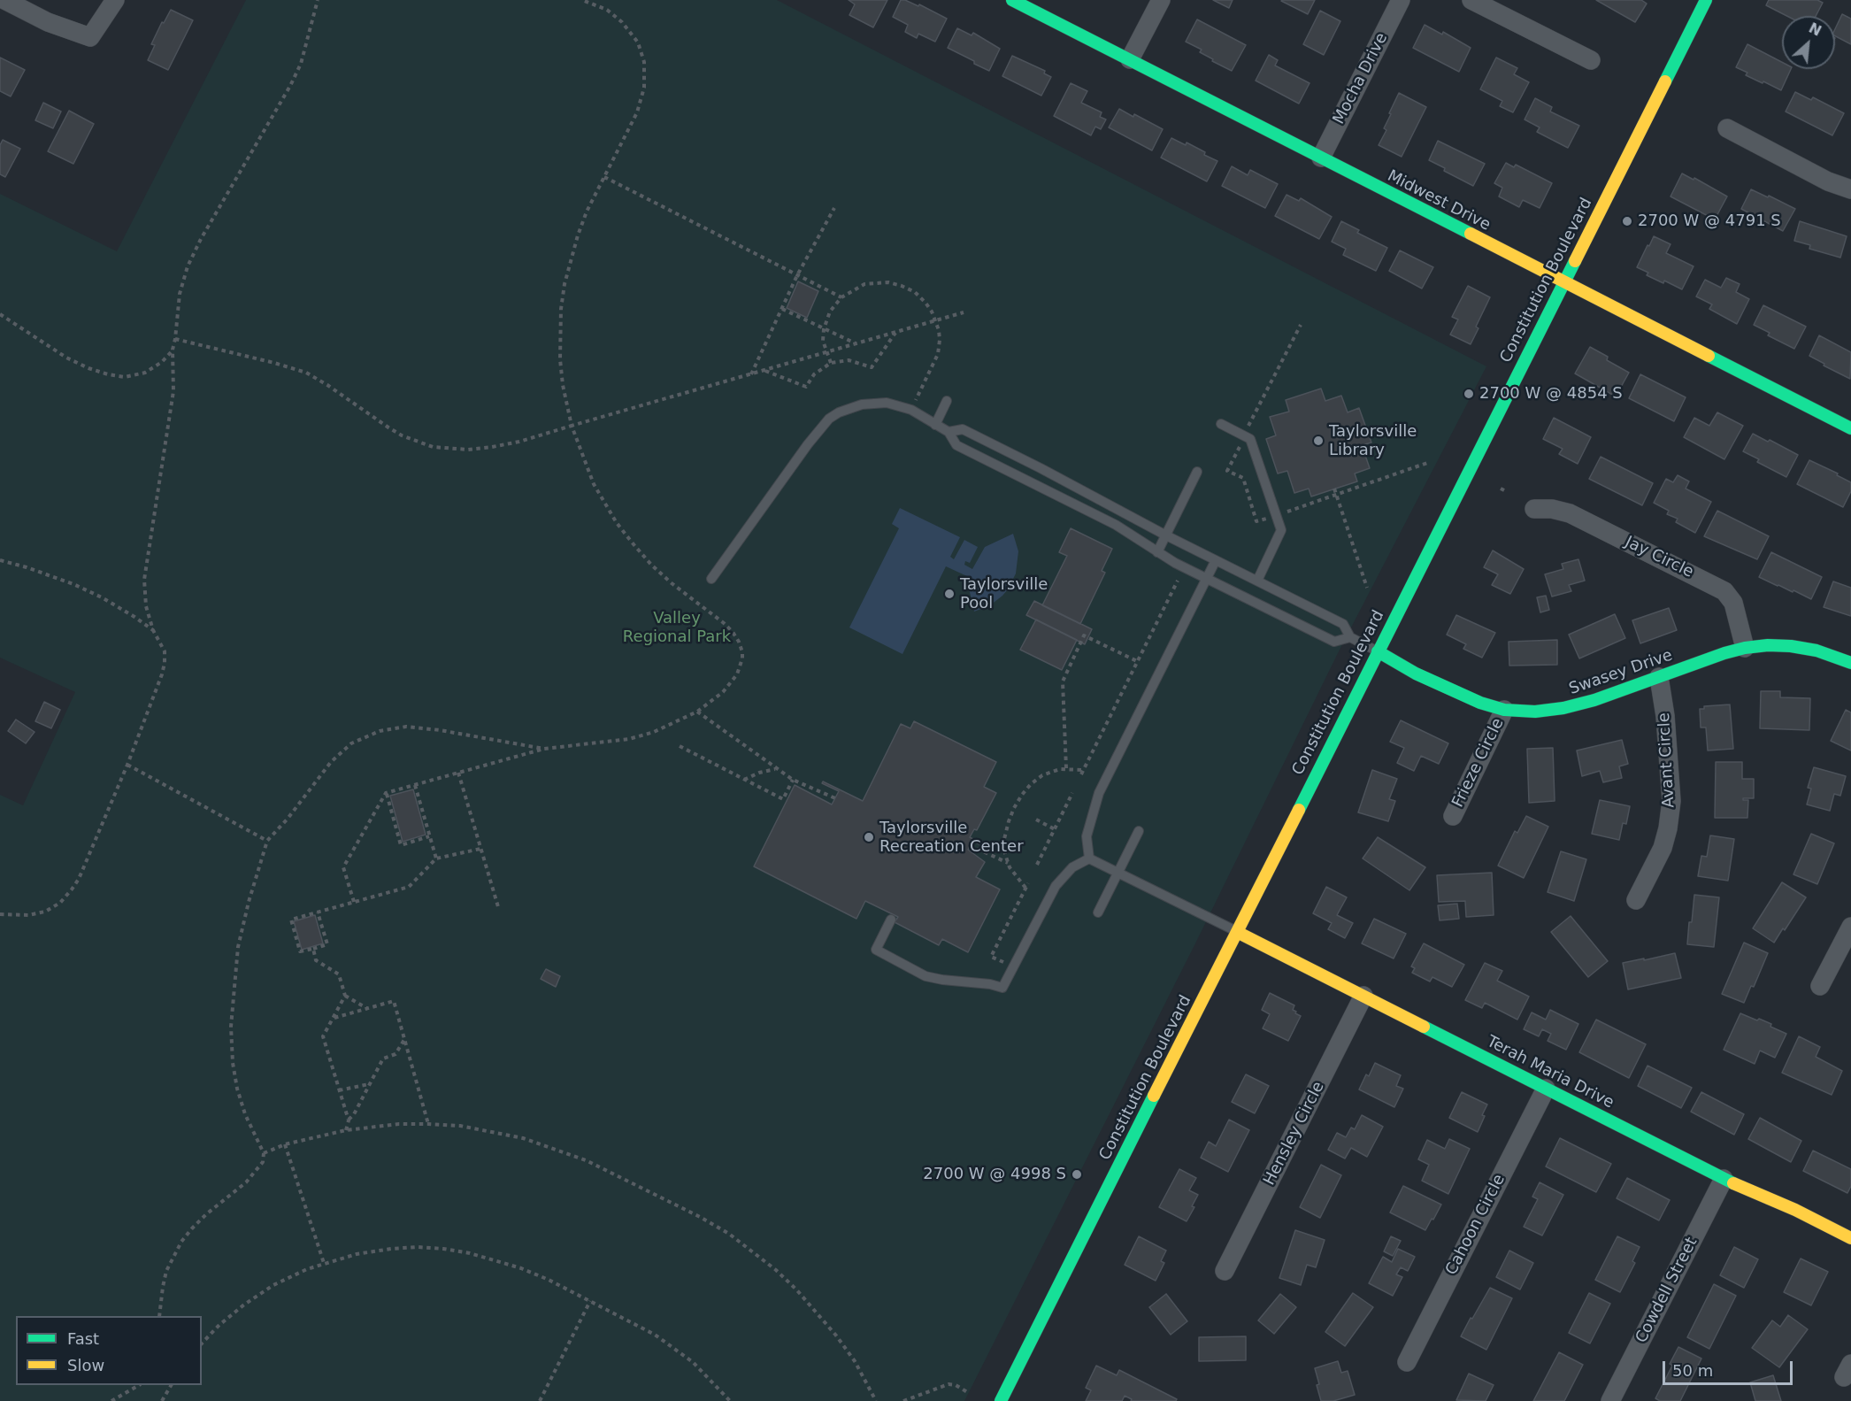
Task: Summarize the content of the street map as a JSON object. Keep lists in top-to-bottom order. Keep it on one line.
{"streets":{"street":["Mocha Drive","Midwest Drive","Constitution Boulevard","Jay Circle","Swasey Drive","Avant Circle","Frieze Circle","Terah Maria Drive","Hensley Circle","Cahoon Circle","Cowdell Street"]},"crossings":[["Mocha Drive","Midwest Drive"],["Midwest Drive","Constitution Boulevard"],["Constitution Boulevard","Swasey Drive"],["Constitution Boulevard","Terah Maria Drive"],["Jay Circle","Swasey Drive"],["Swasey Drive","Avant Circle"],["Swasey Drive","Frieze Circle"],["Terah Maria Drive","Hensley Circle"],["Terah Maria Drive","Cahoon Circle"],["Terah Maria Drive","Cowdell Street"]],"parks":["Valley Regional Park"],"places":["2700 W @ 4791 S","2700 W @ 4854 S","Taylorsville Library","Taylorsville Pool","Taylorsville Recreation Center","2700 W @ 4998 S"],"legend":["Fast","Slow"],"scale_bar":"50 m","north":"top right"}
